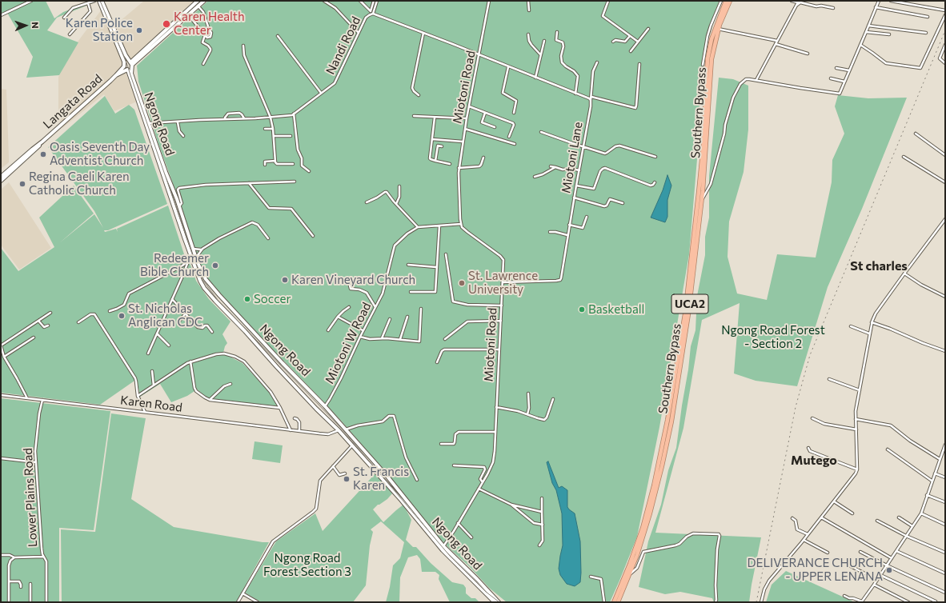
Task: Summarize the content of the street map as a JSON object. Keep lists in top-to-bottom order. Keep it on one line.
{"streets":{"highway":["Southern Bypass","UCA2"],"main road":["Langata Road","Ngong Road"],"street":["Nandi Road","Miotoni Road","Miotoni Lane","Miotoni W Road","Karen Road","Lower Plains Road"]},"crossings":[["Nandi Road","Miotoni Road"],["Nandi Road","Ngong Road"],["Miotoni Road","Ngong Road"],["Miotoni Road","Miotoni Lane"],["Ngong Road","Miotoni W Road"],["Ngong Road","Karen Road"],["Karen Road","Lower Plains Road"]],"districts":["St charles","Mutego"],"parks":["Ngong Road Forest - Section 2","Ngong Road Forest Section 3"],"places":["Karen Health Center","Karen Police Station","Oasis Seventh Day Adventist Church","Regina Caeli Karen Catholic Church","Redeemer Bible Church","Karen Vineyard Church","St. Lawrence University","Soccer","Basketball","St. Nicholas Anglican CDC","St. Francis Karen","DELIVERANCE CHURCH - UPPER LENANA"],"north":"right"}
